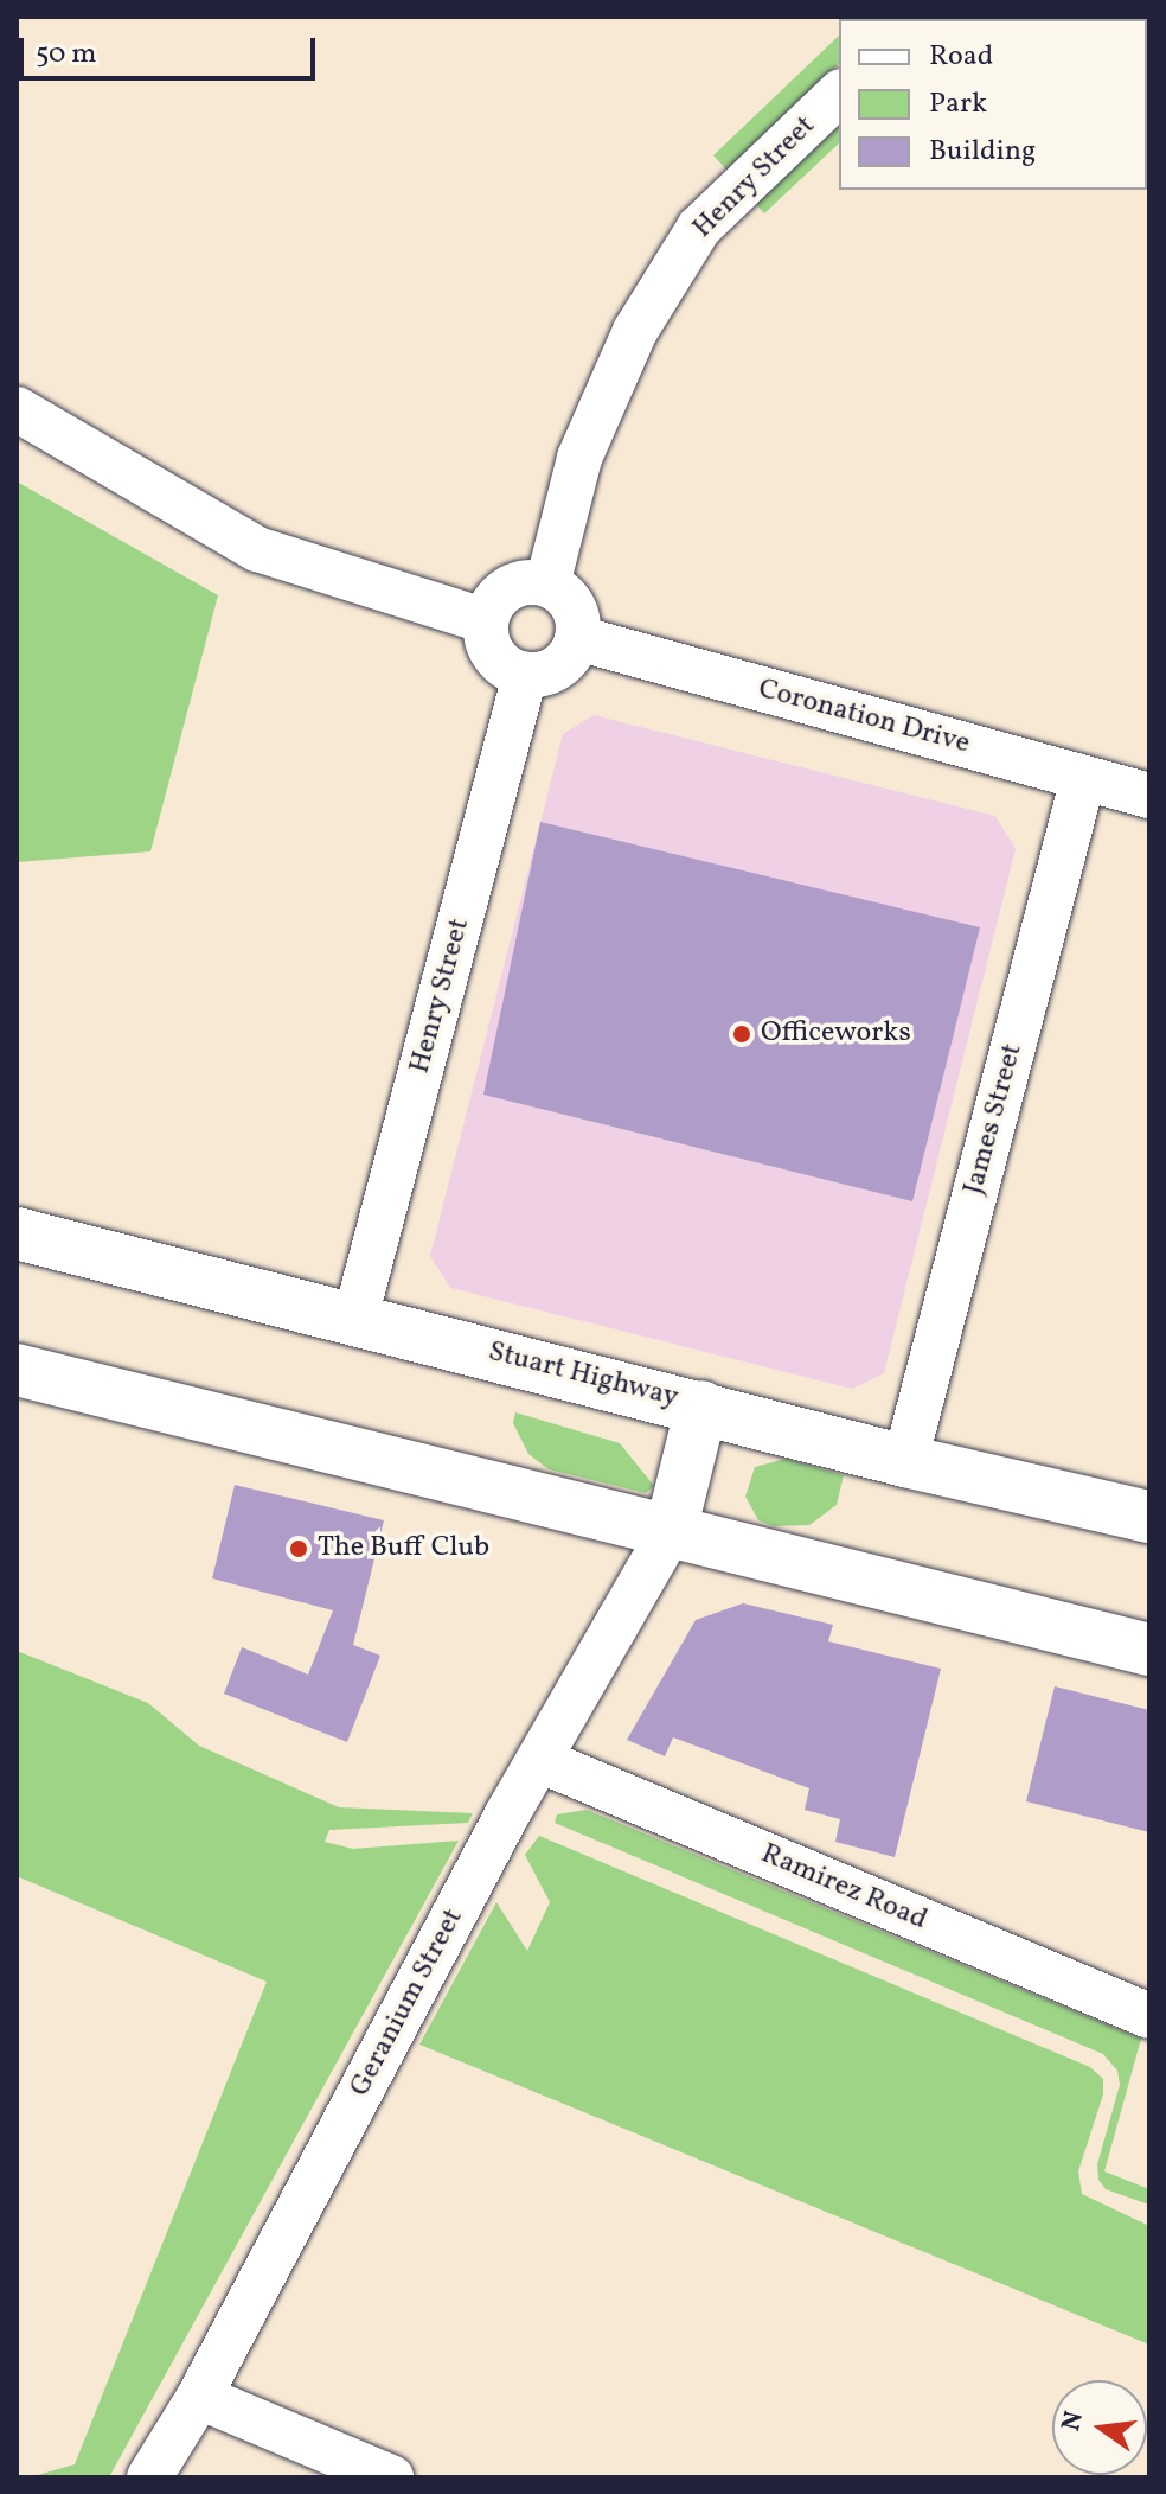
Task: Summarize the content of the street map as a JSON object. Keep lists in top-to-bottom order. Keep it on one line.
{"streets":{"highway":["Stuart Highway"],"street":["Henry Street","Coronation Drive","James Street","Ramirez Road","Geranium Street"]},"crossings":[["Henry Street","Coronation Drive"],["Henry Street","Stuart Highway"],["Coronation Drive","James Street"],["James Street","Stuart Highway"],["Ramirez Road","Geranium Street"]],"places":["Officeworks","The Buff Club"],"legend":["Road","Park","Building"],"scale_bar":"50 m","north":"left"}
